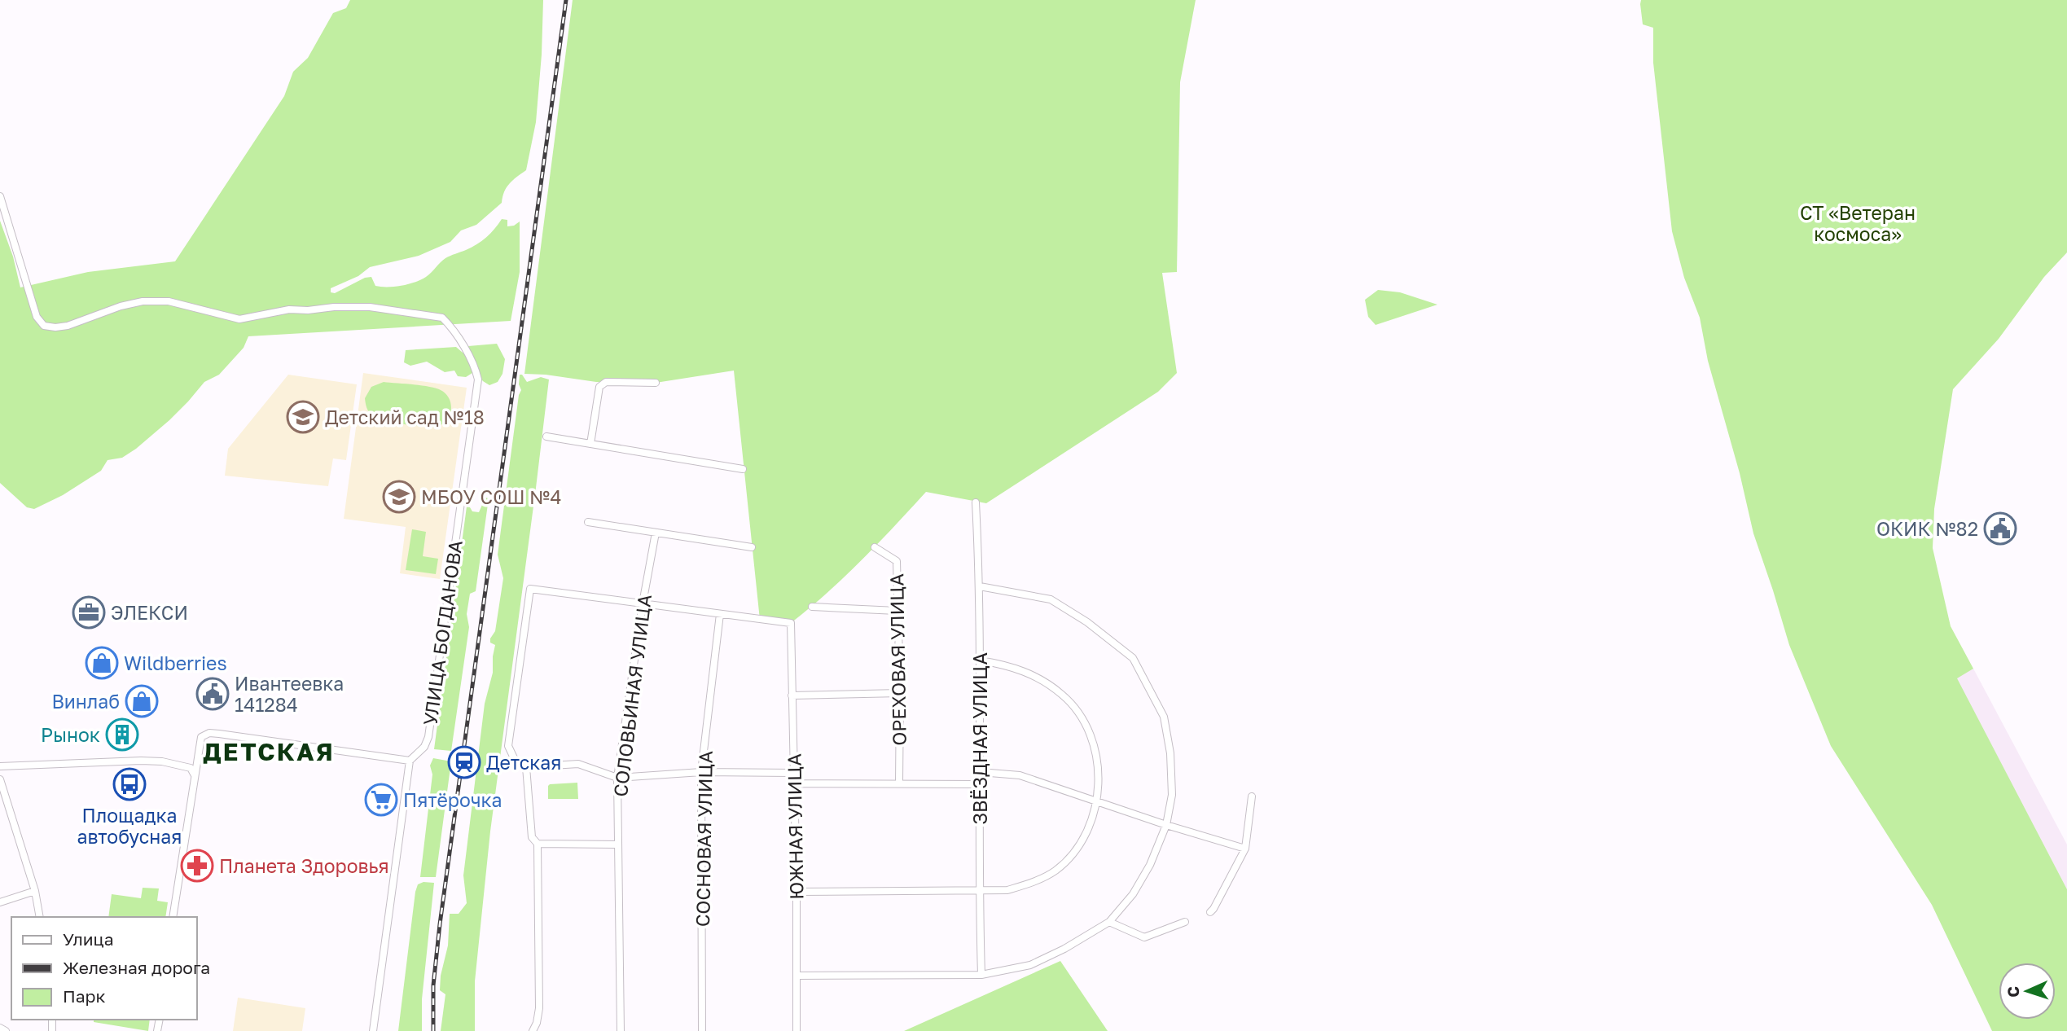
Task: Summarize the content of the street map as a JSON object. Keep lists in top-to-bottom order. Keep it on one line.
{"streets":{"street":["УЛИЦА БОГДАНОВА","ОРЕХОВАЯ УЛИЦА","СОЛОВЬИНАЯ УЛИЦА","ЗВЁЗДНАЯ УЛИЦА","ЮЖНАЯ УЛИЦА","СОСНОВАЯ УЛИЦА"]},"crossings":[["ЮЖНАЯ УЛИЦА","СОСНОВАЯ УЛИЦА"]],"districts":["ДЕТСКАЯ"],"parks":["СТ «Ветеран космоса»"],"places":{"school or university":["Детский сад №18","МБОУ СОШ №4"],"public building":["ОКИК №82","Ивантеевка 141284"],"office":["ЭЛЕКСИ"],"shop":["Wildberries","Винлаб"],"building":["Рынок"],"station":["Детская"],"bus stop":["Площадка автобусная"],"supermarket":["Пятёрочка"],"pharmacy":["Планета Здоровья"]},"legend":["Улица","Железная дорога","Парк"],"north":"left"}
